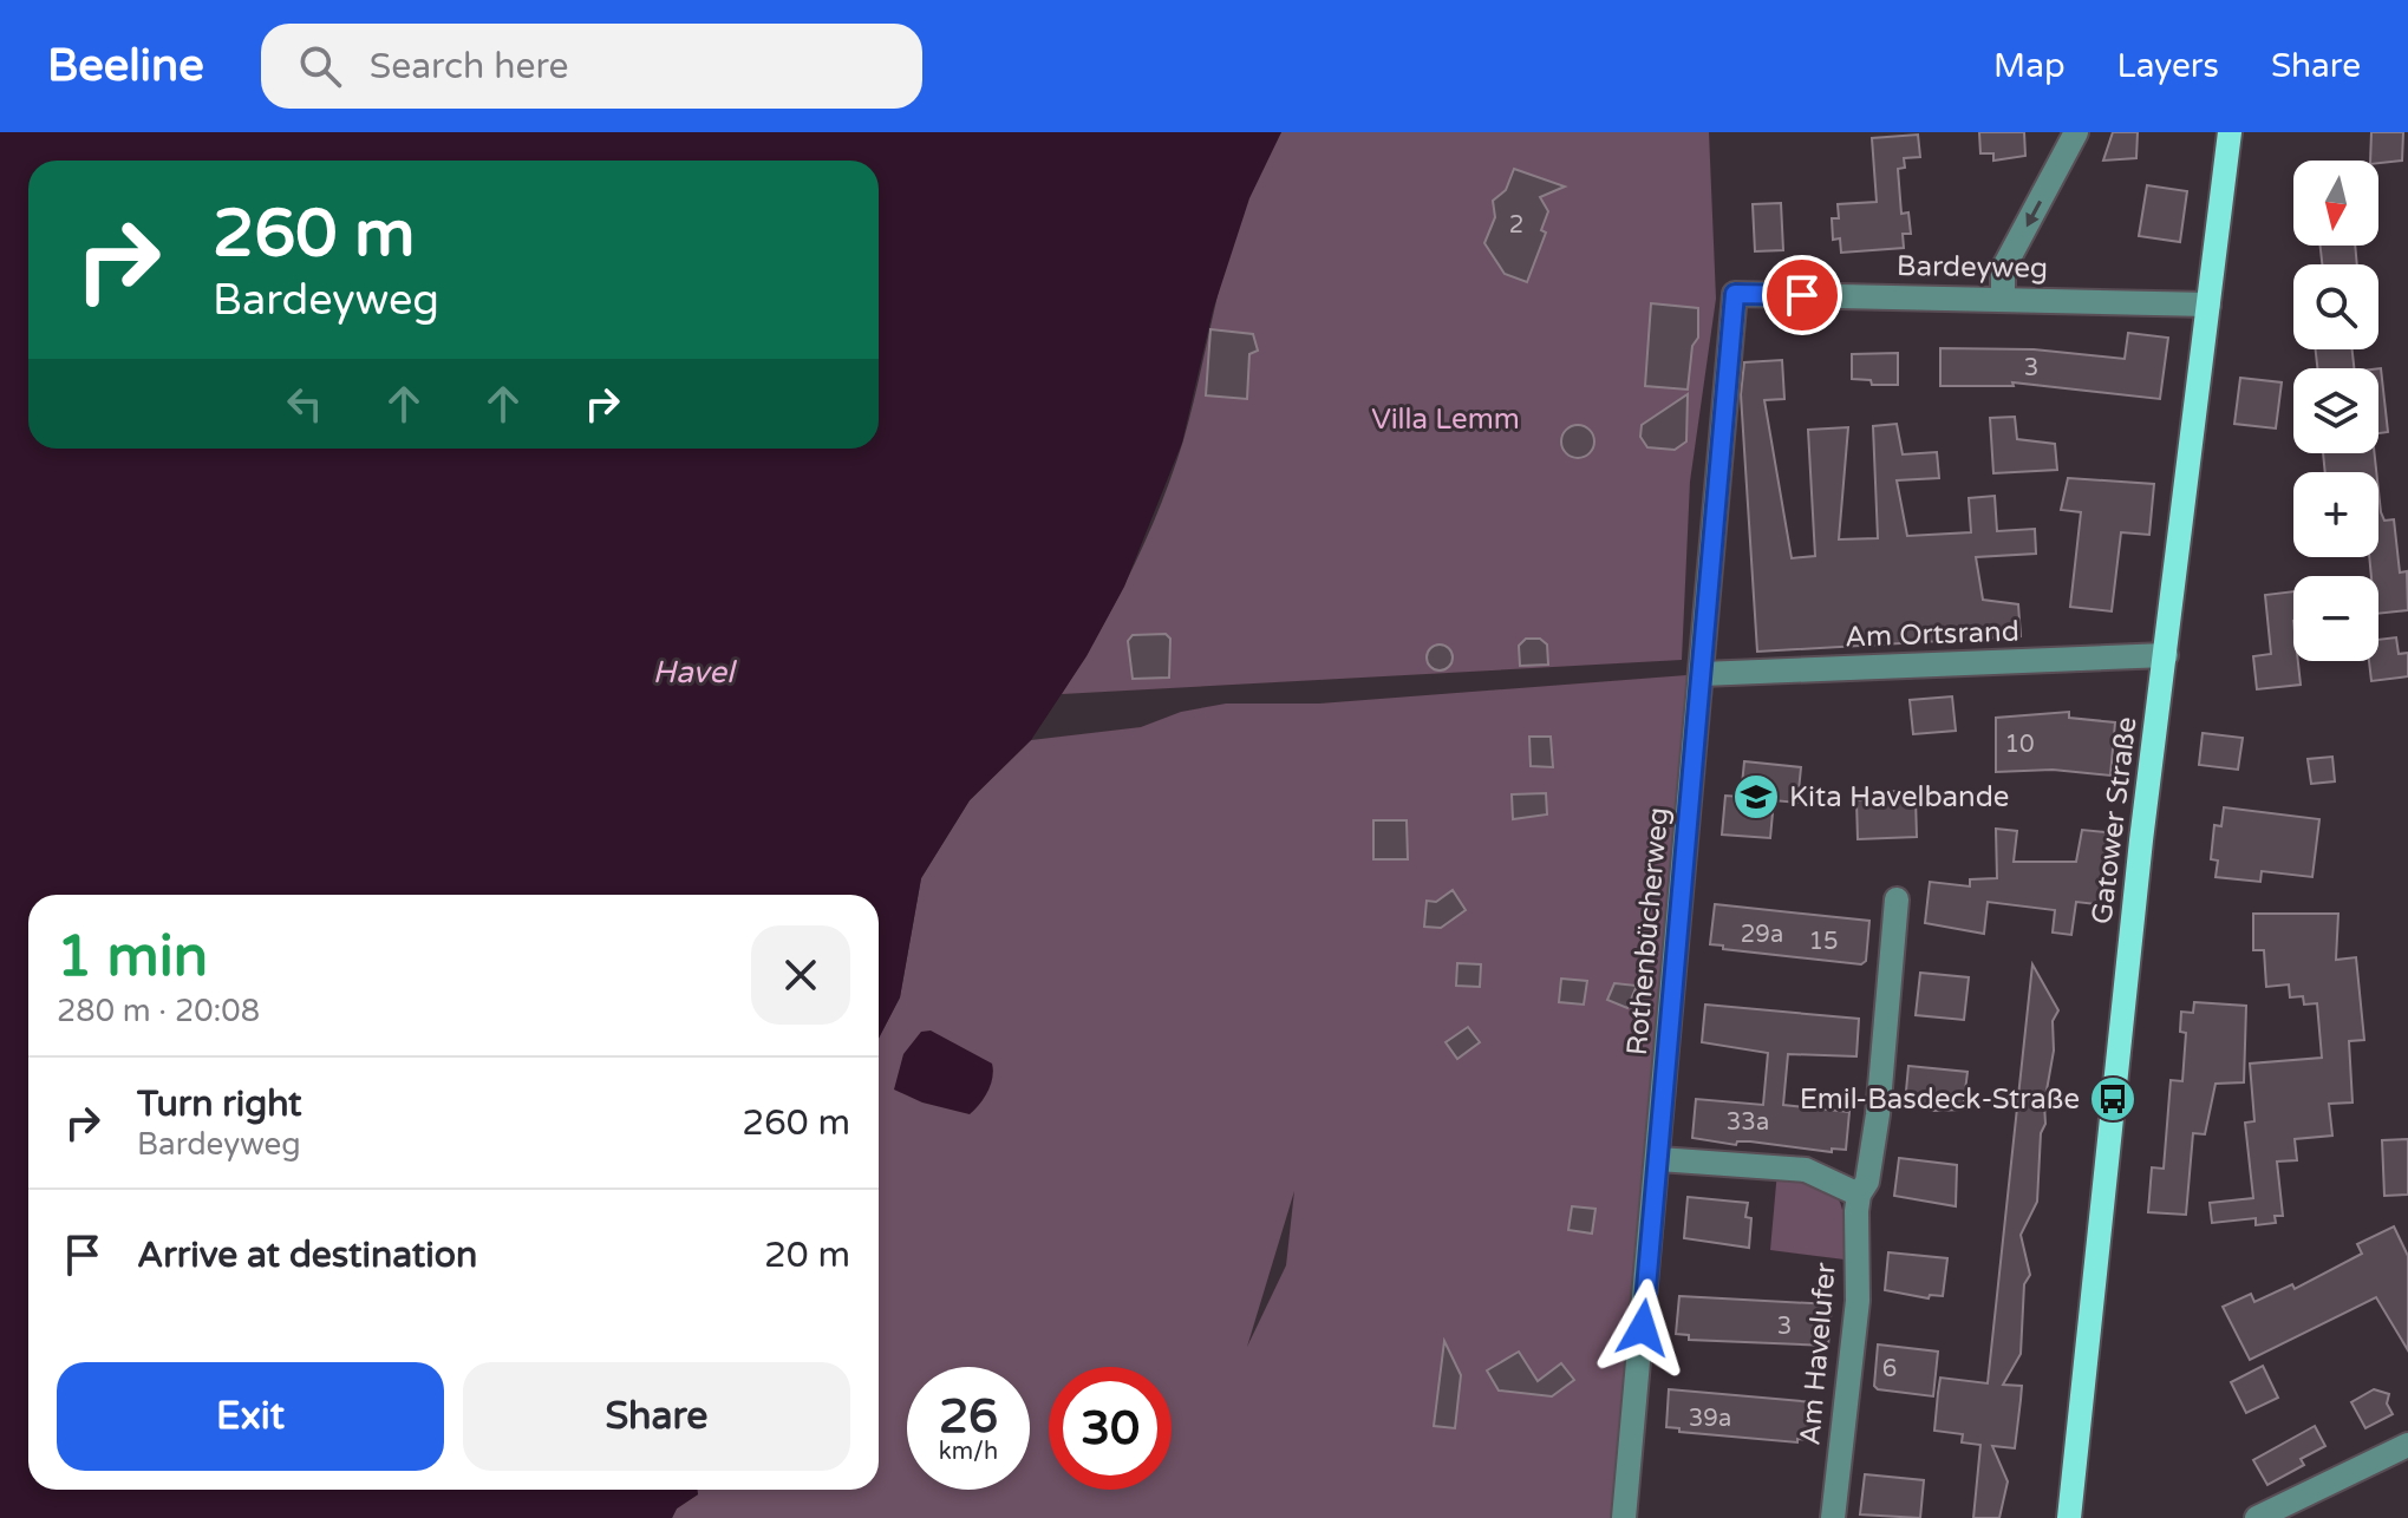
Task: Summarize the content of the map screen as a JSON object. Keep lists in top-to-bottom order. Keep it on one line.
{"streets":{"main road":["Gatower Straße"],"street":["Bardeyweg","Am Ortsrand","Rothenbücherweg","Am Havelufer"]},"crossings":[["Bardeyweg","Gatower Straße"],["Bardeyweg","Rothenbücherweg"],["Am Ortsrand","Gatower Straße"],["Am Ortsrand","Rothenbücherweg"]],"water":["Havel"],"parks":["Villa Lemm"],"places":{"school or university":["Kita Havelbande"],"bus stop":["Emil-Basdeck-Straße"]},"house_numbers":["2","3","10","29a","15","33a","3","6","39a"],"north":"bottom","page":{"header":"Beeline","search":"Search here","nav":["Map","Layers","Share"],"map_buttons":["+","−"],"turn":["260 m","Bardeyweg"],"heading":["1 min","280 m · 20:08"],"list":[{"name":"Turn right","note":"Bardeyweg","value":"260 m"},{"name":"Arrive at destination","value":"20 m"}],"buttons":["Exit","Share"],"speed":"26 km/h","limit":"30"}}
